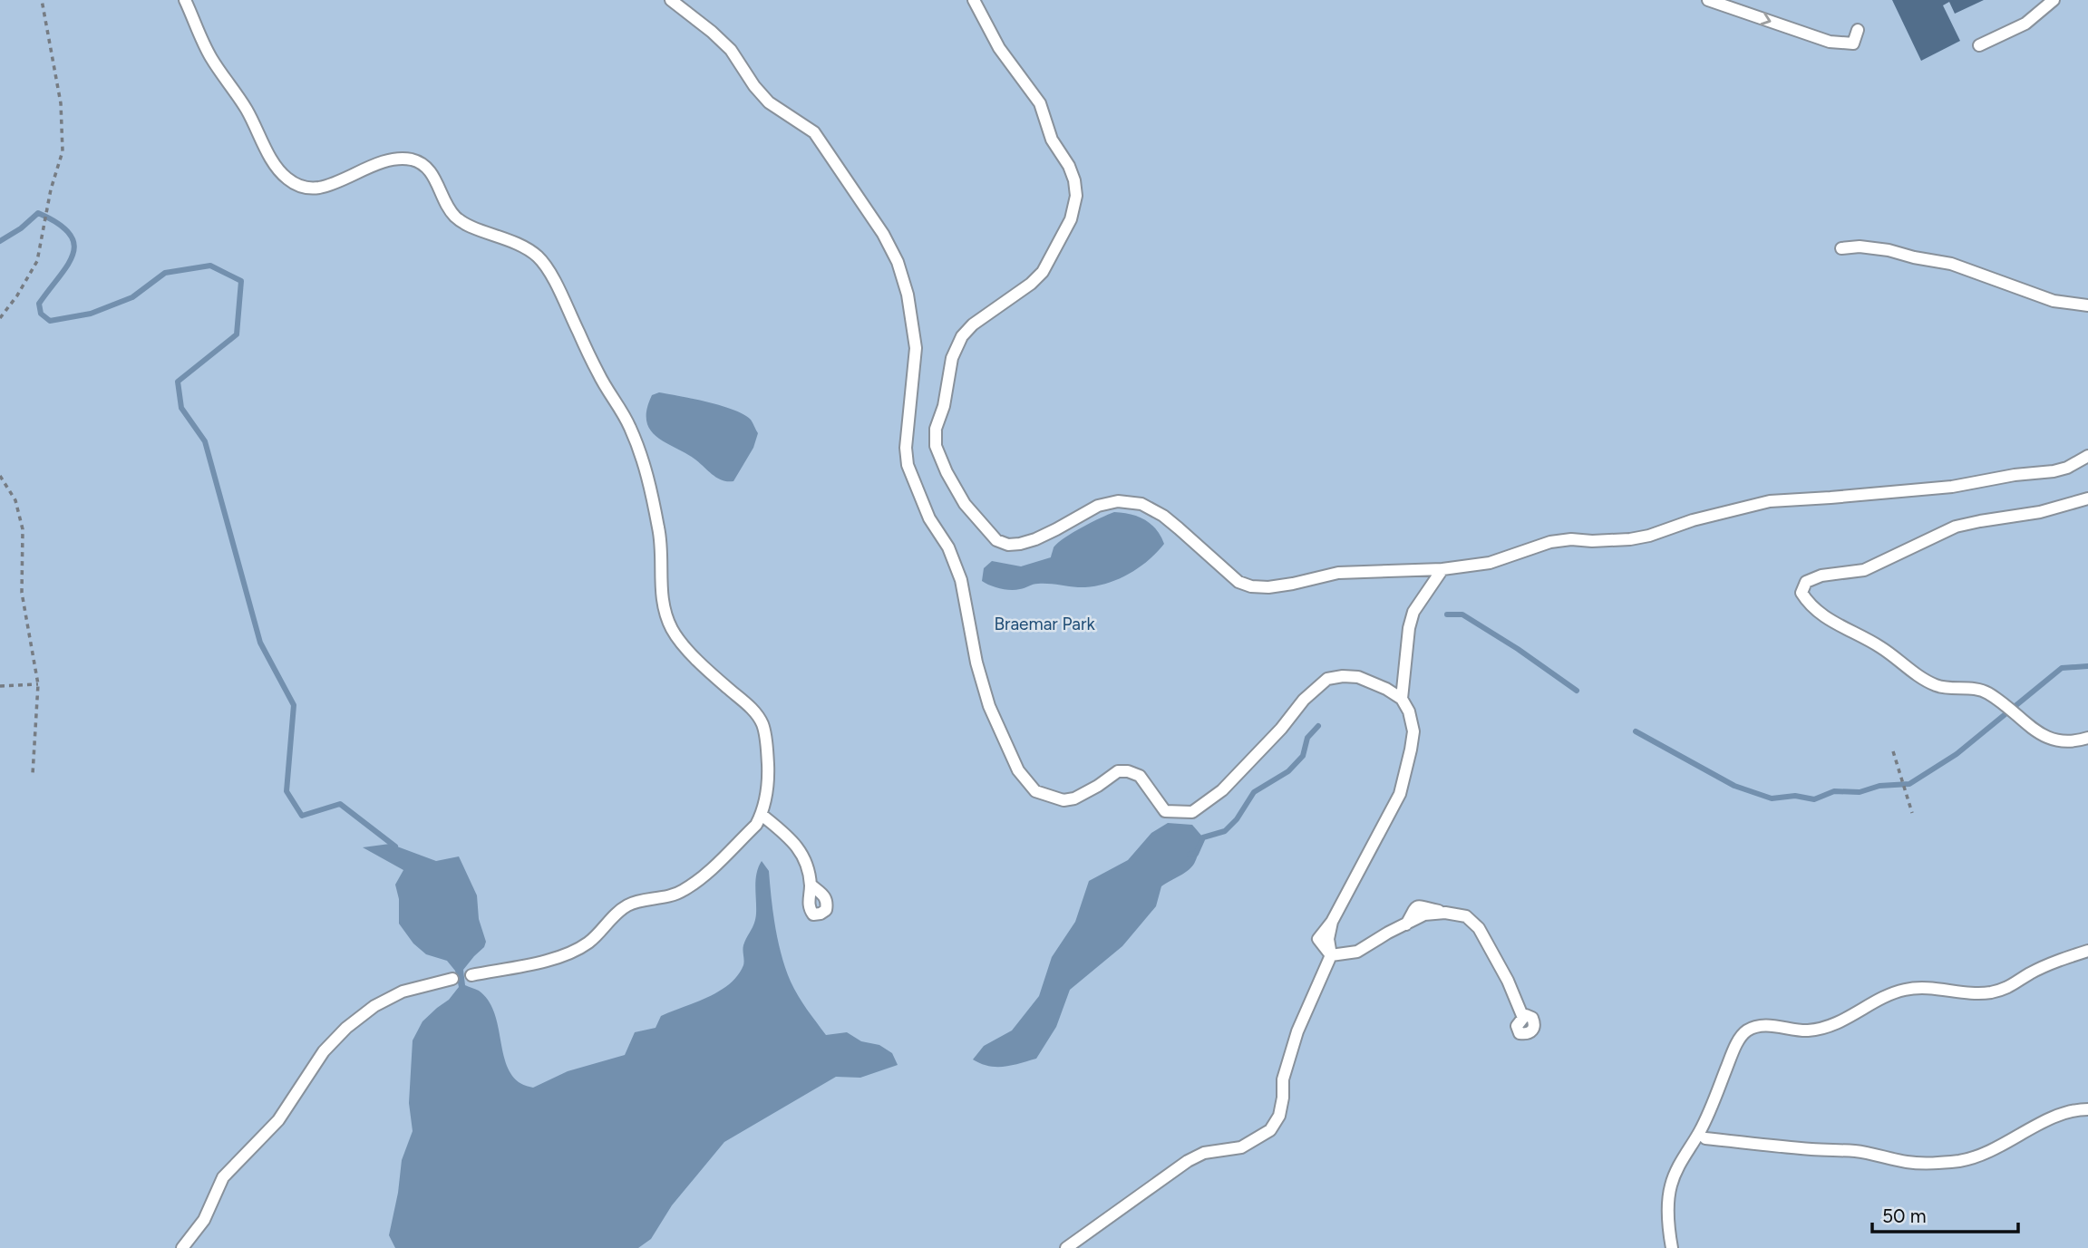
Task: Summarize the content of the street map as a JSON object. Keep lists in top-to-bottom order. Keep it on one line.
{"parks":["Braemar Park"],"scale_bar":"50 m"}
